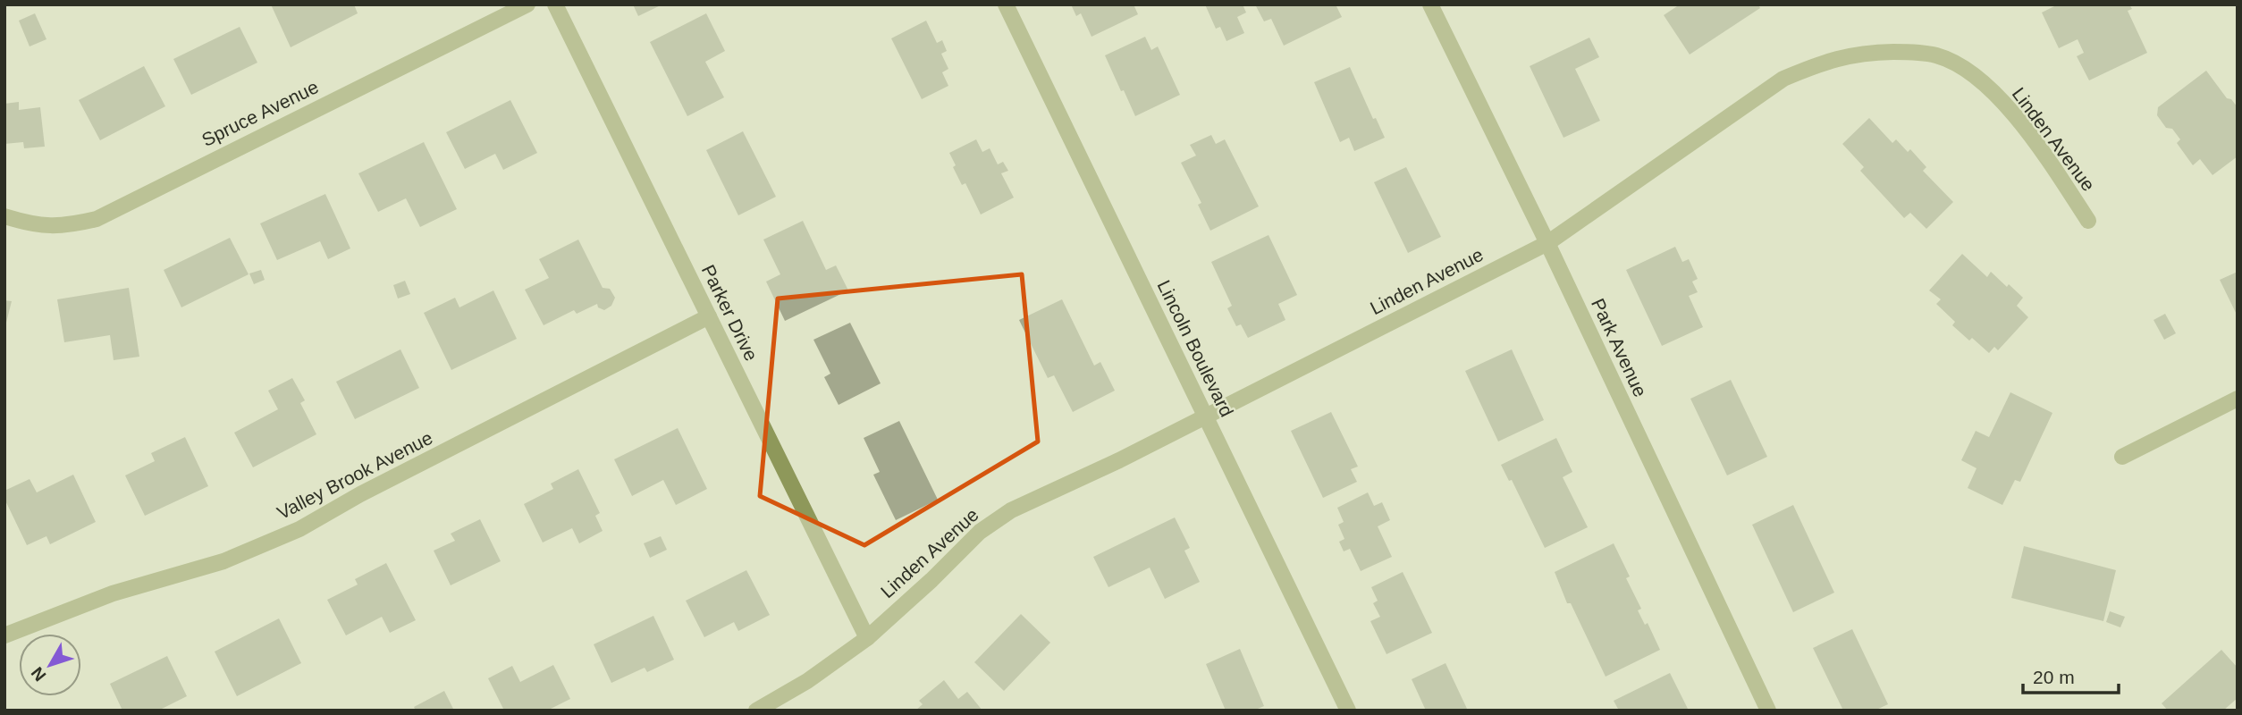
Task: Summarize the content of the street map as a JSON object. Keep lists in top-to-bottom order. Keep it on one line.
{"streets":{"street":["Spruce Avenue","Linden Avenue","Parker Drive","Park Avenue","Lincoln Boulevard","Valley Brook Avenue"]},"crossings":[["Linden Avenue","Parker Drive"],["Linden Avenue","Park Avenue"],["Linden Avenue","Lincoln Boulevard"],["Parker Drive","Valley Brook Avenue"]],"scale_bar":"20 m","north":"bottom left"}
